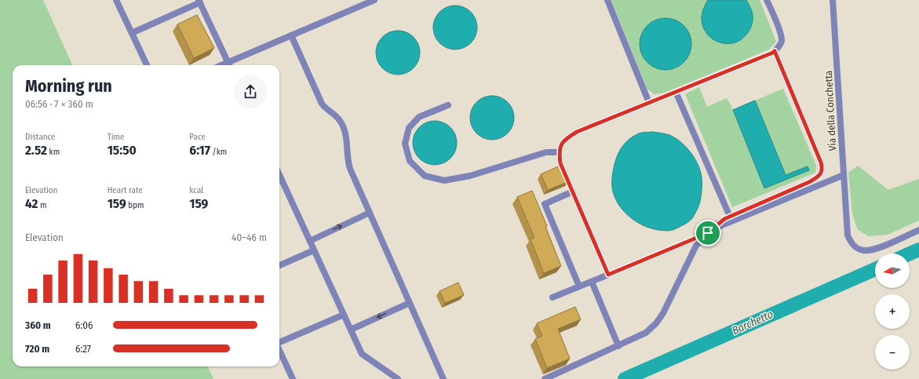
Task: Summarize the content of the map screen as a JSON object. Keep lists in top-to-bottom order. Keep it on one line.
{"streets":{"street":["Via della Conchetta"]},"water":["Barchetto"],"north":"left","page":{"heading":["Morning run","06:56 · 7 × 360 m"],"stats":[["Distance","2.52 km"],["Time","15:50"],["Pace","6:17 /km"],["Elevation","42 m"],["Heart rate","159 bpm"],["kcal","159"]],"chart":["Elevation","40–46 m"],"map_buttons":["+","−"],"list":[{"name":"360 m","note":"6:06"},{"name":"720 m","note":"6:27"}]}}
